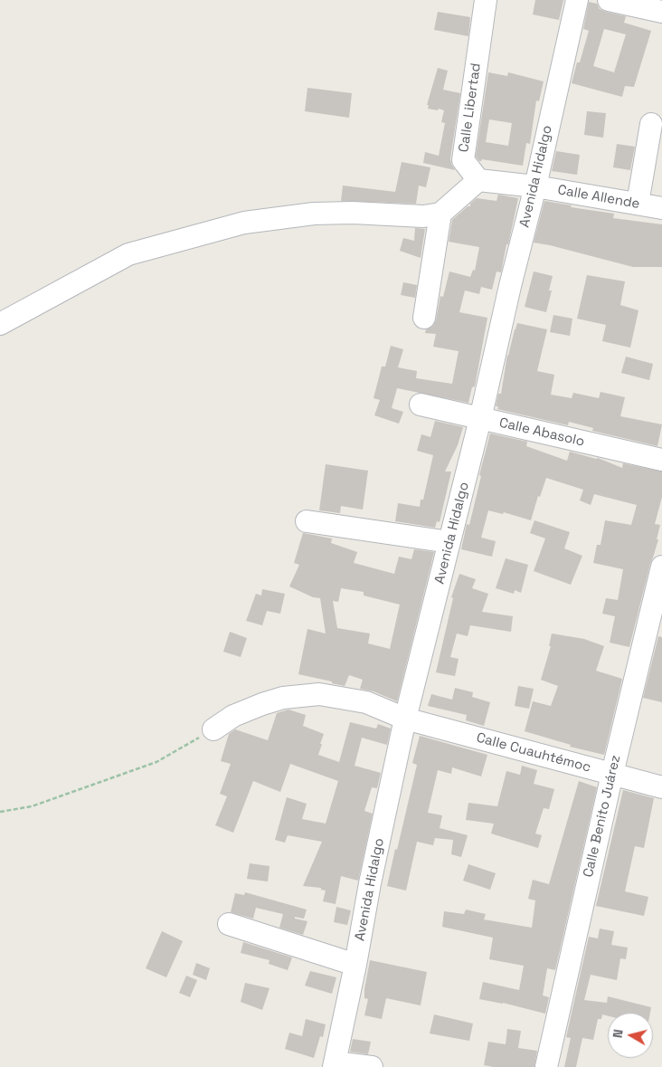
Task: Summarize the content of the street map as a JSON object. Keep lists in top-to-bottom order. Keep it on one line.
{"streets":{"street":["Calle Libertad","Avenida Hidalgo","Calle Allende","Calle Abasolo","Calle Cuauhtémoc","Calle Benito Juárez"]},"crossings":[["Avenida Hidalgo","Calle Allende"],["Avenida Hidalgo","Calle Abasolo"],["Avenida Hidalgo","Calle Cuauhtémoc"],["Calle Cuauhtémoc","Calle Benito Juárez"]],"north":"left"}
